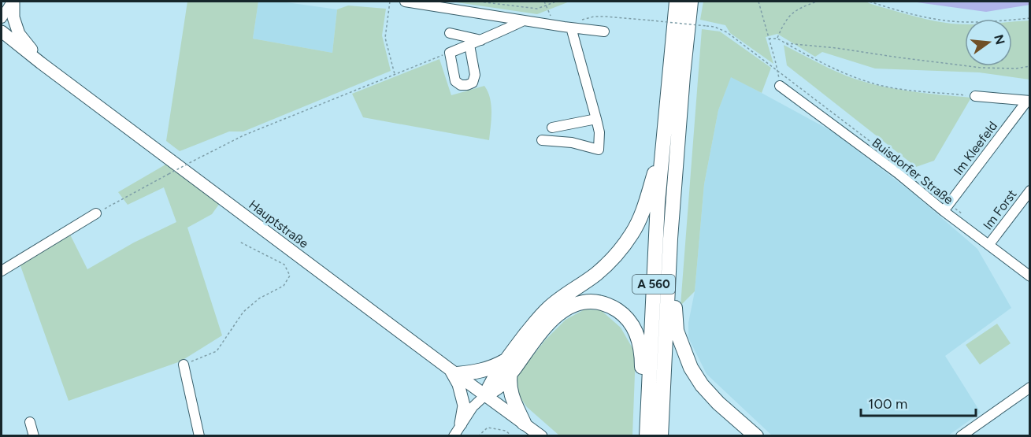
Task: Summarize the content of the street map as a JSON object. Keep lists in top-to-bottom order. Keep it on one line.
{"streets":{"highway":["A 560"],"main road":["Hauptstraße"],"street":["Im Kleefeld","Buisdorfer Straße","Im Forst"]},"crossings":[["Im Kleefeld","Buisdorfer Straße"],["Buisdorfer Straße","Im Forst"]],"scale_bar":"100 m","north":"right"}
